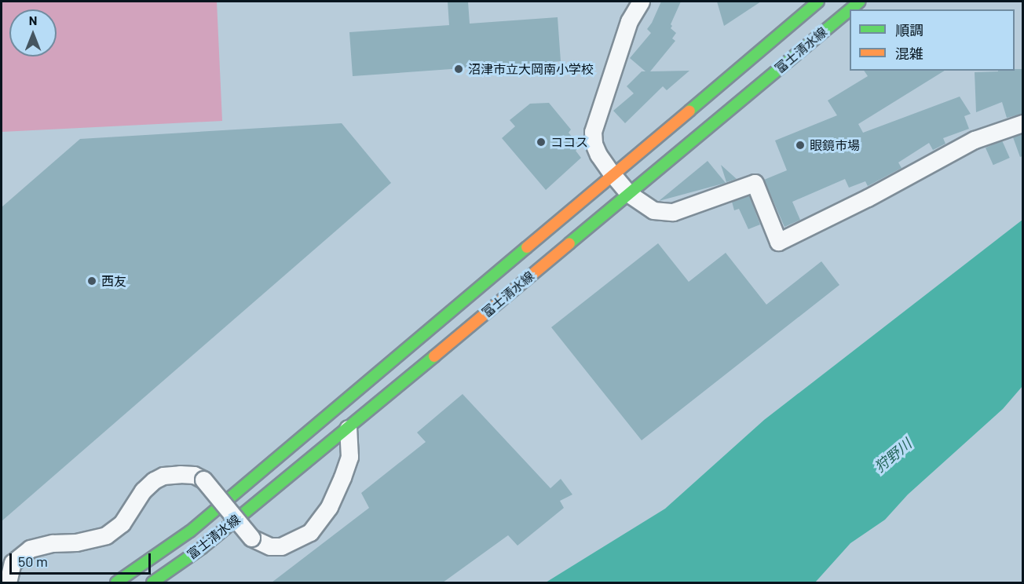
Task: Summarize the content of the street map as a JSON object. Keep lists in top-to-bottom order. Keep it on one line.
{"streets":{"main road":["富士清水線"]},"water":["狩野川"],"places":["沼津市立大岡南小学校","ココス","眼鏡市場","西友"],"legend":["順調","混雑"],"scale_bar":"50 m","north":"top"}
